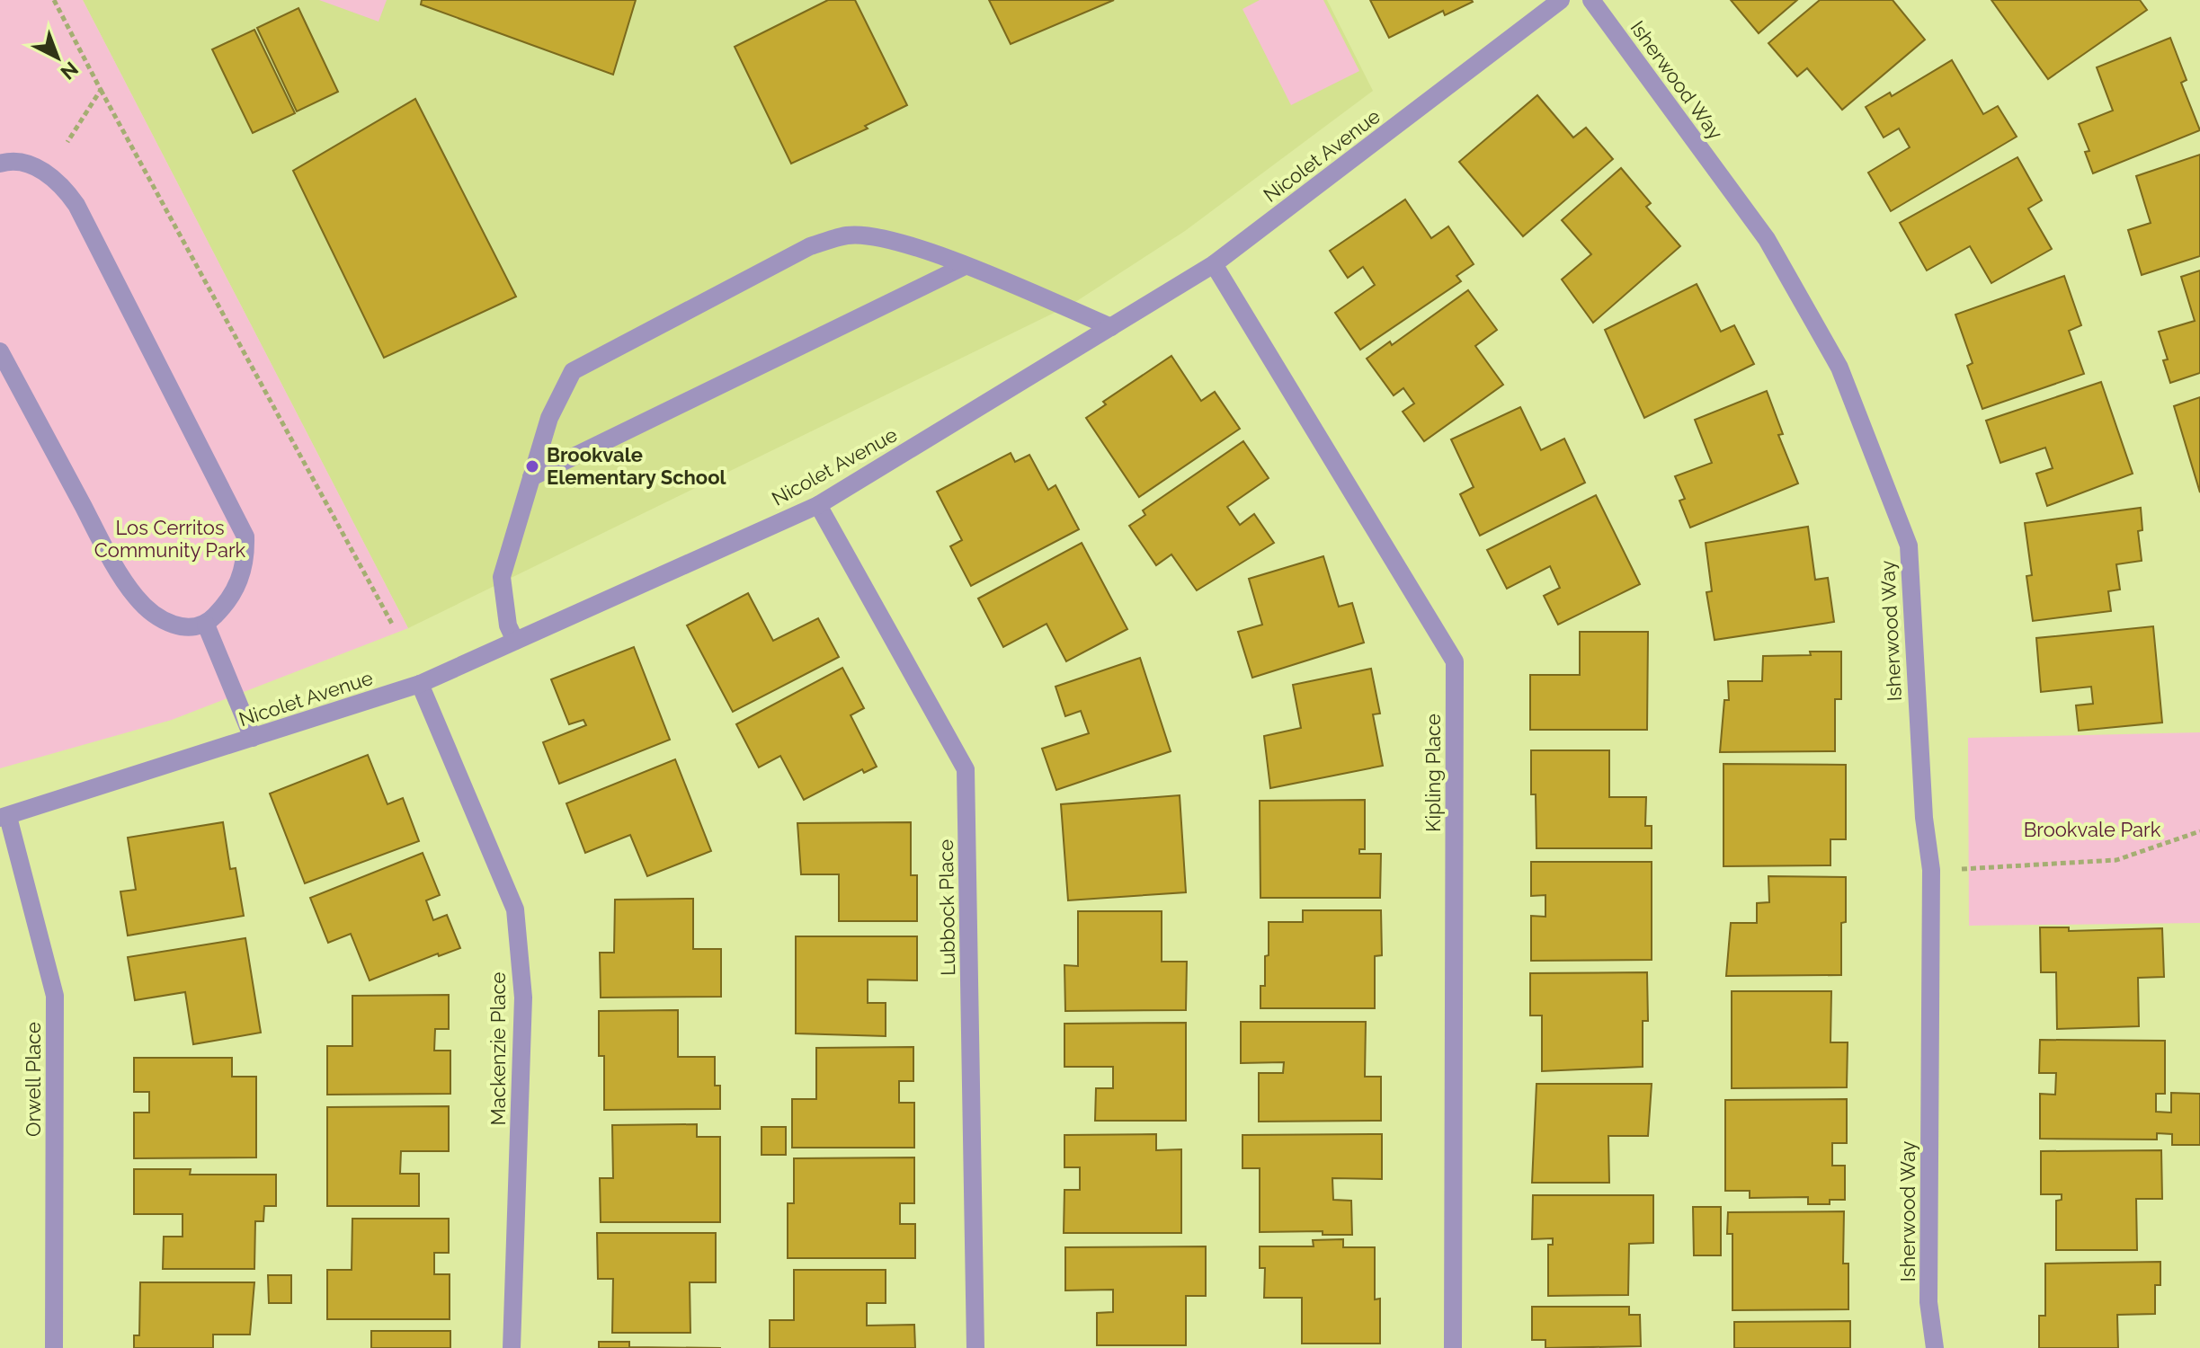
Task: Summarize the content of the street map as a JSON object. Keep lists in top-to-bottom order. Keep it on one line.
{"streets":{"street":["Isherwood Way","Nicolet Avenue","Kipling Place","Lubbock Place","Mackenzie Place","Orwell Place"]},"crossings":[["Nicolet Avenue","Kipling Place"],["Nicolet Avenue","Lubbock Place"],["Nicolet Avenue","Mackenzie Place"],["Nicolet Avenue","Orwell Place"]],"parks":["Los Cerritos Community Park","Brookvale Park"],"places":["Brookvale Elementary School"],"north":"bottom right"}
